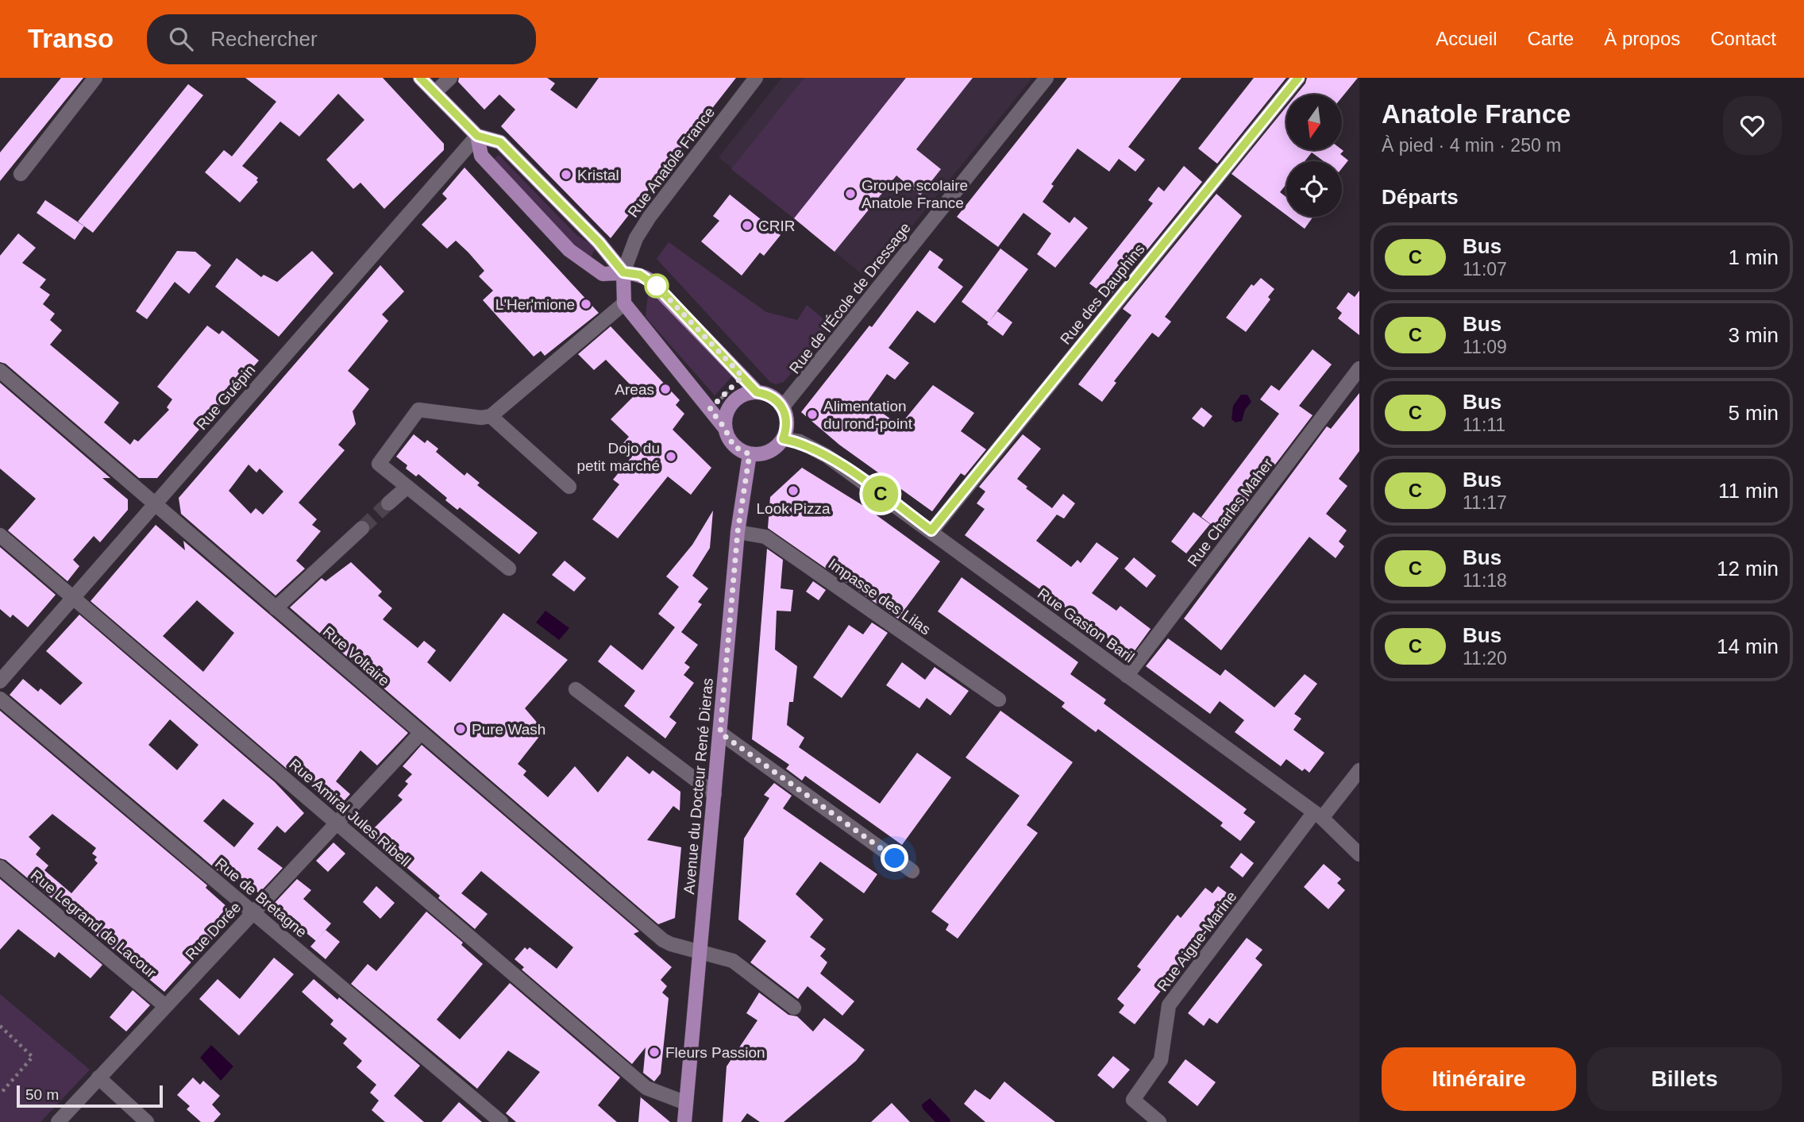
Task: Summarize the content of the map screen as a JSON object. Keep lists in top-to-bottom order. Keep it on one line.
{"streets":{"main road":["Avenue du Docteur René Dieras"],"street":["Rue Anatole France","Rue des Dauphins","Rue de l'École de Dressage","Rue Guépin","Rue Charles Maher","Impasse des Lilas","Rue Gaston Baril","Rue Voltaire","Rue Amiral Jules Ribell","Rue de Bretagne","Rue Legrand de Lacour","Rue Dorée","Rue Aigue-Marine"]},"crossings":[["Rue des Dauphins","Rue Gaston Baril"],["Rue de l'École de Dressage","Rue Gaston Baril"],["Rue de l'École de Dressage","Avenue du Docteur René Dieras"],["Rue Guépin","Rue Voltaire"],["Rue Guépin","Rue Amiral Jules Ribell"],["Rue Charles Maher","Rue Gaston Baril"],["Impasse des Lilas","Avenue du Docteur René Dieras"],["Rue Gaston Baril","Avenue du Docteur René Dieras"],["Rue Gaston Baril","Rue Aigue-Marine"],["Rue Voltaire","Avenue du Docteur René Dieras"],["Rue Voltaire","Rue Dorée"],["Avenue du Docteur René Dieras","Rue Amiral Jules Ribell"],["Rue Amiral Jules Ribell","Rue Dorée"],["Rue de Bretagne","Rue Dorée"],["Rue Legrand de Lacour","Rue Dorée"]],"places":["Kristal","Groupe scolaire Anatole France","CRIR","L'Her'mione","Areas","Alimentation du rond-point","Dojo du petit marché","Look Pizza","Pure Wash","Fleurs Passion"],"lines":["bus line C"],"scale_bar":"50 m","north":"bottom","page":{"header":"Transo","search":"Rechercher","nav":["Accueil","Carte","À propos","Contact"],"on_map":"C","heading":[["Anatole France","À pied · 4 min · 250 m"],"Départs"],"list":[{"mark":"C","name":"Bus","note":"11:07","value":"1 min"},{"mark":"C","name":"Bus","note":"11:09","value":"3 min"},{"mark":"C","name":"Bus","note":"11:11","value":"5 min"},{"mark":"C","name":"Bus","note":"11:17","value":"11 min"},{"mark":"C","name":"Bus","note":"11:18","value":"12 min"},{"mark":"C","name":"Bus","note":"11:20","value":"14 min"}],"buttons":["Itinéraire","Billets"],"scale":"50 m"}}
